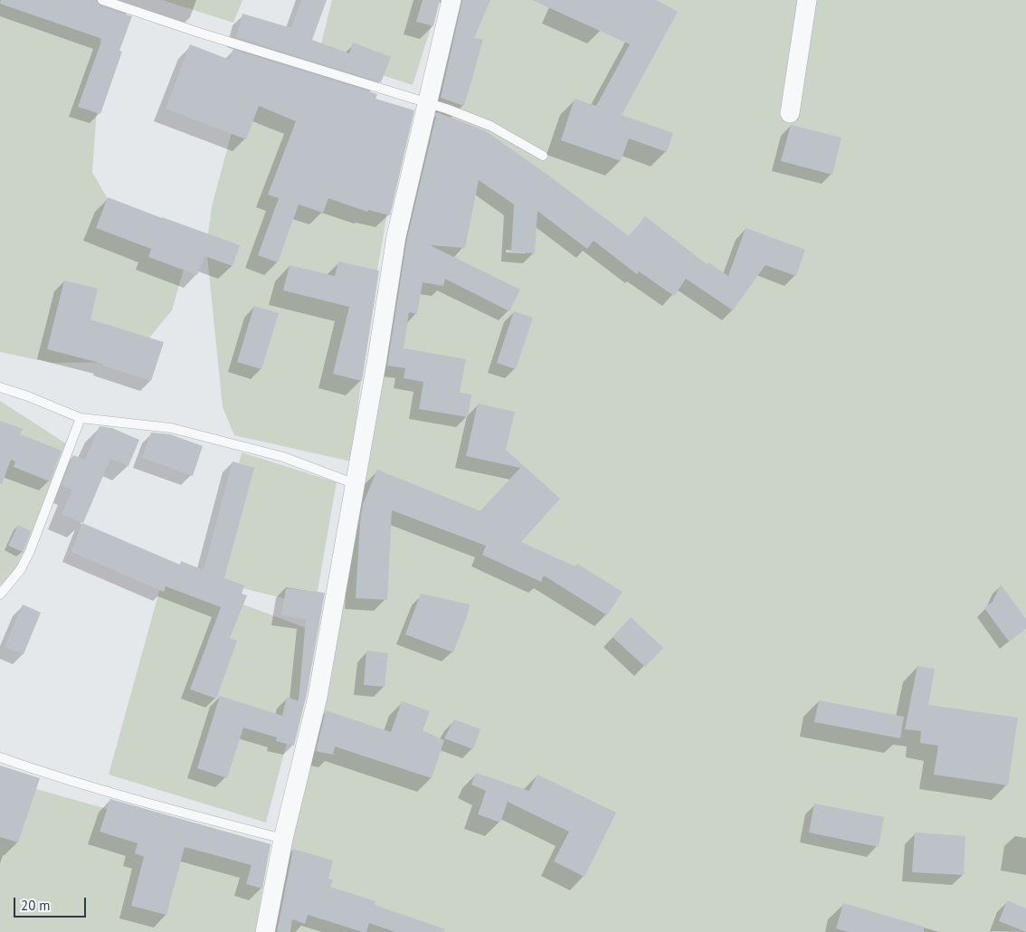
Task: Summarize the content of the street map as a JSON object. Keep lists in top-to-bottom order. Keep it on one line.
{"scale_bar":"20 m"}
